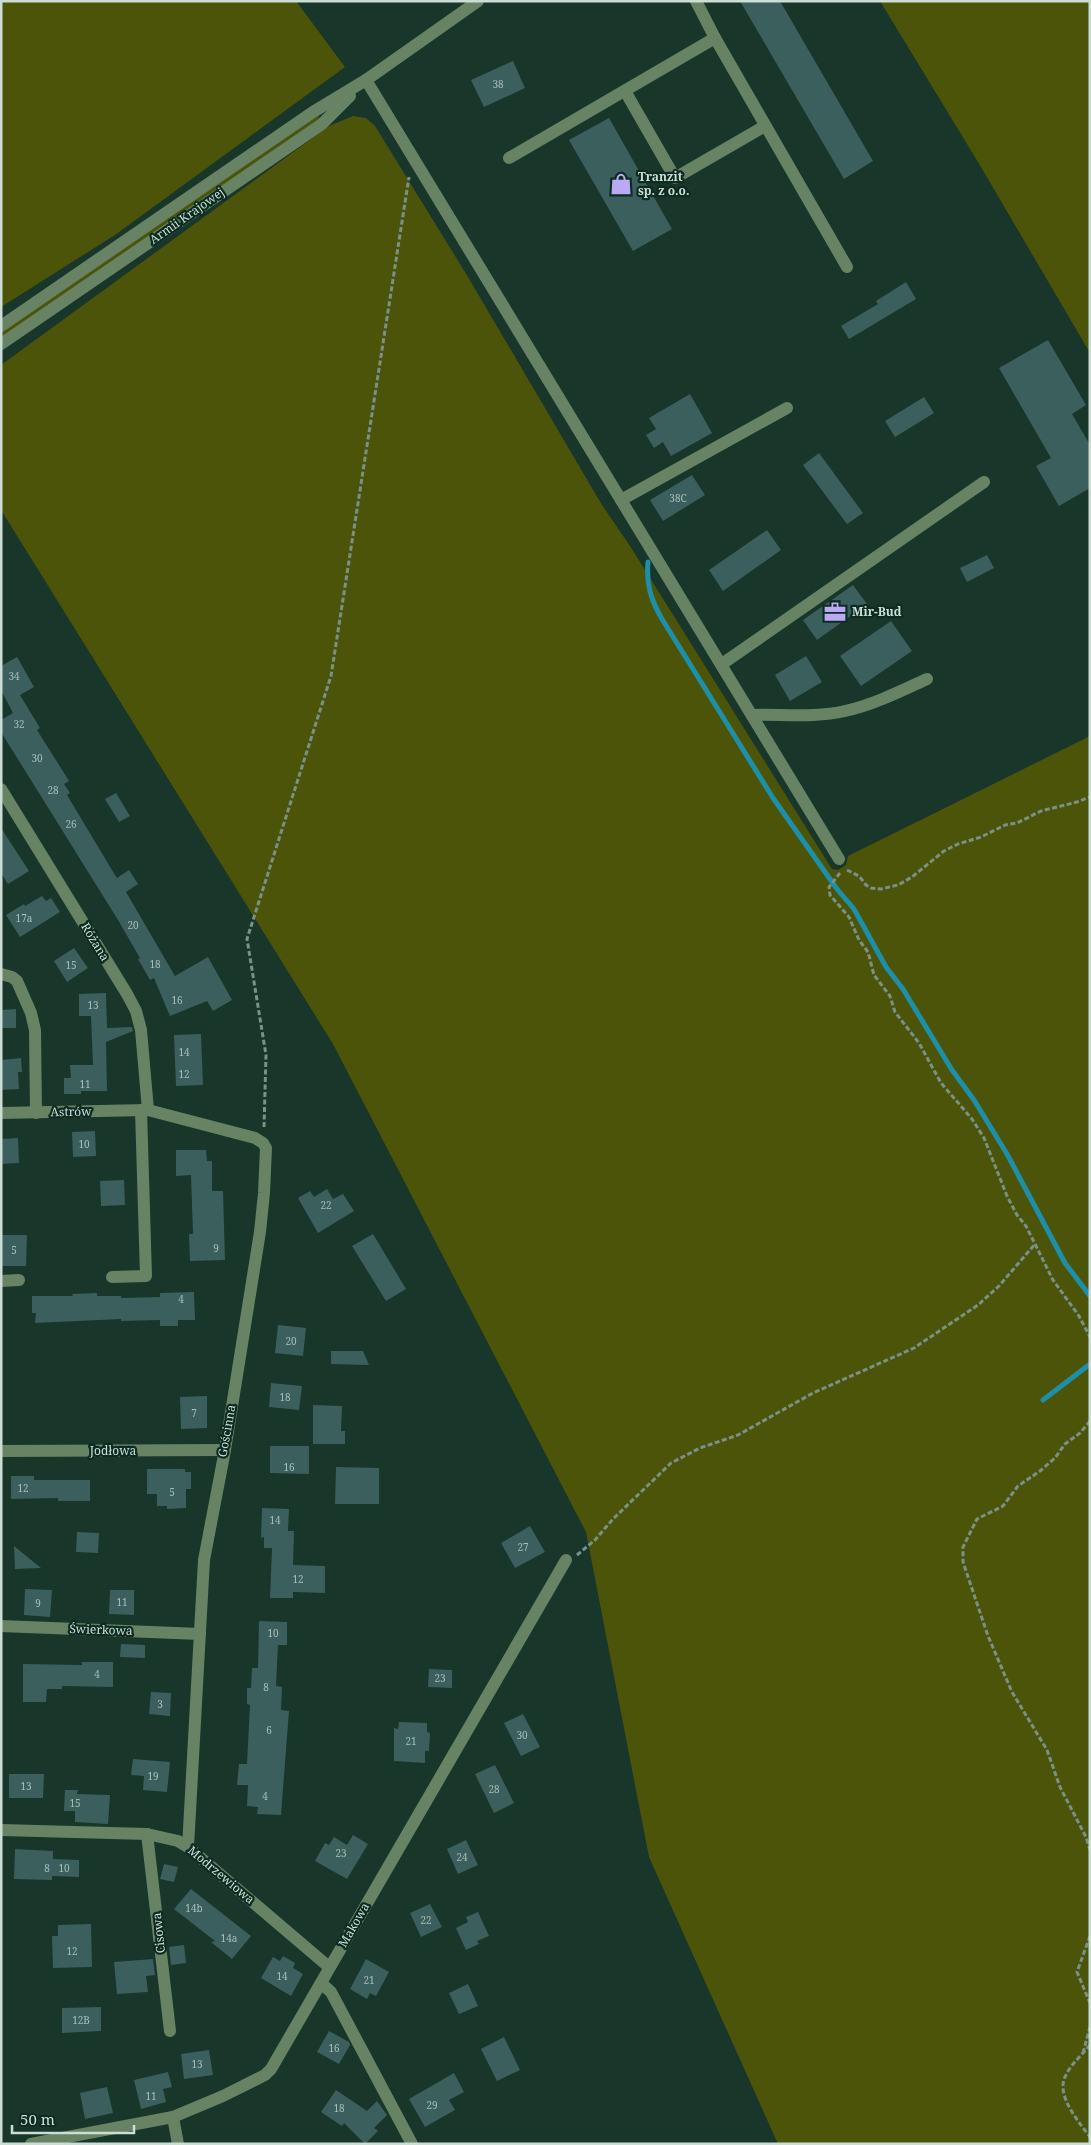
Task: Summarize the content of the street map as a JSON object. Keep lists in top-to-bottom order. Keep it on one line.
{"streets":{"street":["Armii Krajowej","Różana","Astrów","Gościnna","Jodłowa","Świerkowa","Modrzewiowa","Makowa","Cisowa"]},"crossings":[["Różana","Astrów"],["Gościnna","Jodłowa"],["Gościnna","Świerkowa"],["Gościnna","Modrzewiowa"],["Modrzewiowa","Makowa"],["Modrzewiowa","Cisowa"]],"places":{"shop":["Tranzit sp. z o.o."],"office":["Mir-Bud"]},"house_numbers":["38","38C","34","32","30","28","26","17a","20","18","15","16","13","14","12","11","10","22","9","5","4","20","18","7","16","12","5","14","27","12","11","9","10","4","23","8","3","6","30","21","19","13","28","4","15","23","24","8","10","14b","22","14a","12","14","21","12B","16","13","11","29","18"],"scale_bar":"50 m"}
